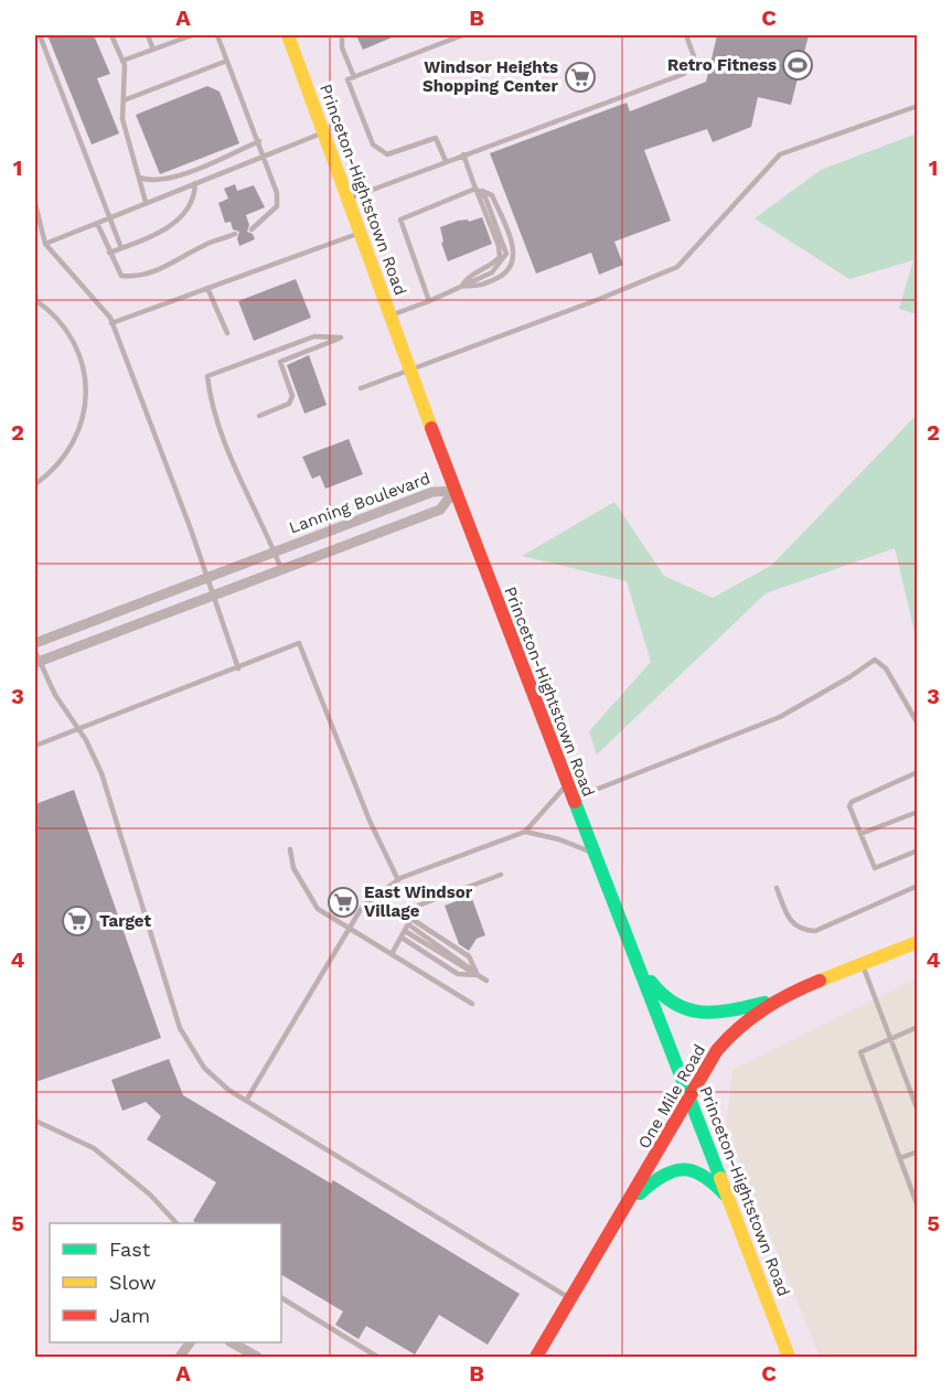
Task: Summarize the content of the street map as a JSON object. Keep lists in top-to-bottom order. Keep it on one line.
{"streets":{"main road":["Princeton-Hightstown Road","One Mile Road"],"street":["Lanning Boulevard"]},"crossings":[["Princeton-Hightstown Road","Lanning Boulevard"],["Princeton-Hightstown Road","One Mile Road"]],"places":{"sports":["Retro Fitness"],"supermarket":["Windsor Heights Shopping Center","East Windsor Village","Target"]},"legend":["Fast","Slow","Jam"],"grid":{"columns":["A","B","C"],"rows":["1","2","3","4","5"]}}
